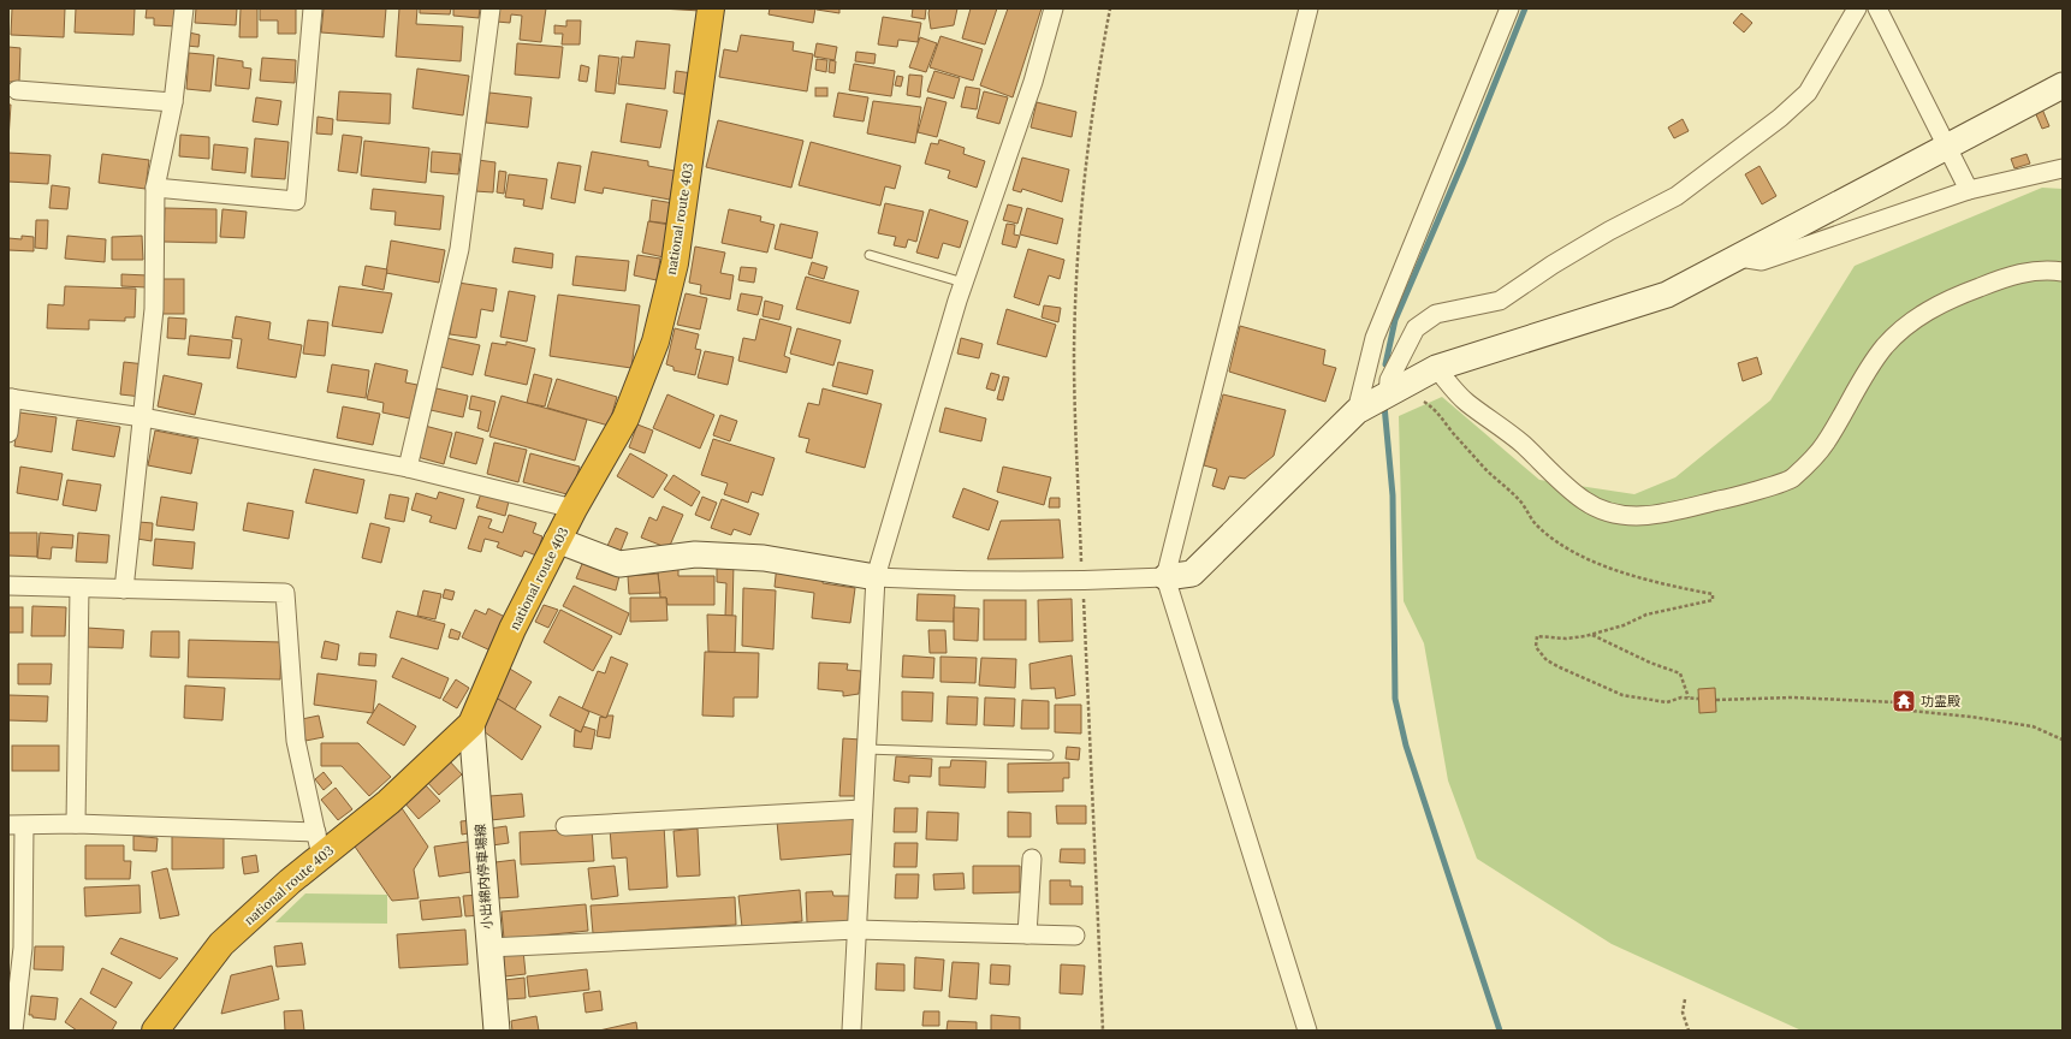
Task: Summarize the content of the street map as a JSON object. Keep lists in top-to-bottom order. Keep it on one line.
{"streets":{"highway":["national route 403"],"street":["小出綿内停車場線"]},"crossings":[["national route 403","小出綿内停車場線"]],"places":{"temple":["功霊殿"]}}
